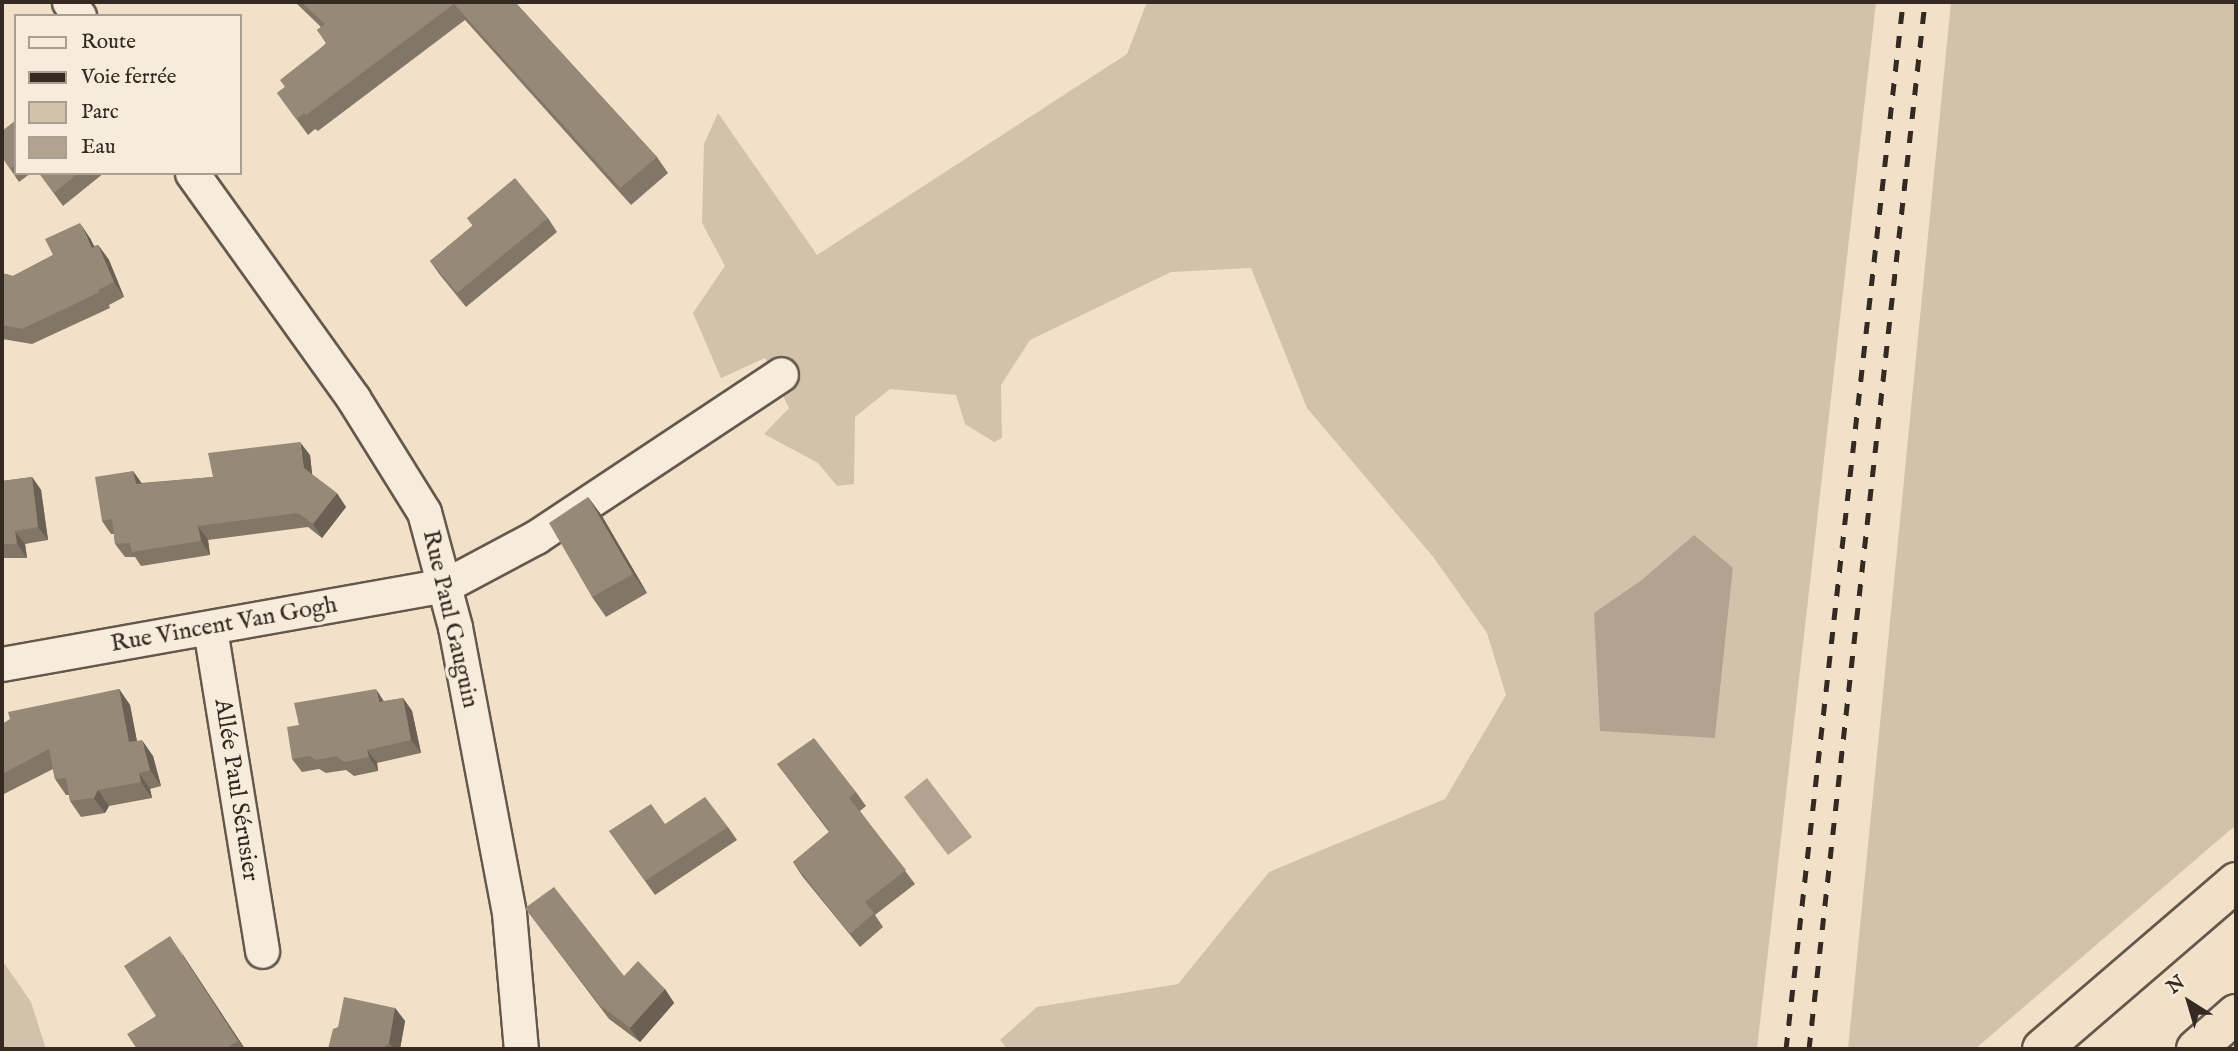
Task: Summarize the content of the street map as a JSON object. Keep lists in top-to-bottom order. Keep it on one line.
{"streets":{"street":["Rue Paul Gauguin","Rue Vincent Van Gogh","Allée Paul Sérusier"]},"crossings":[["Rue Paul Gauguin","Rue Vincent Van Gogh"],["Rue Vincent Van Gogh","Allée Paul Sérusier"]],"legend":["Route","Voie ferrée","Parc","Eau"],"north":"top left"}
